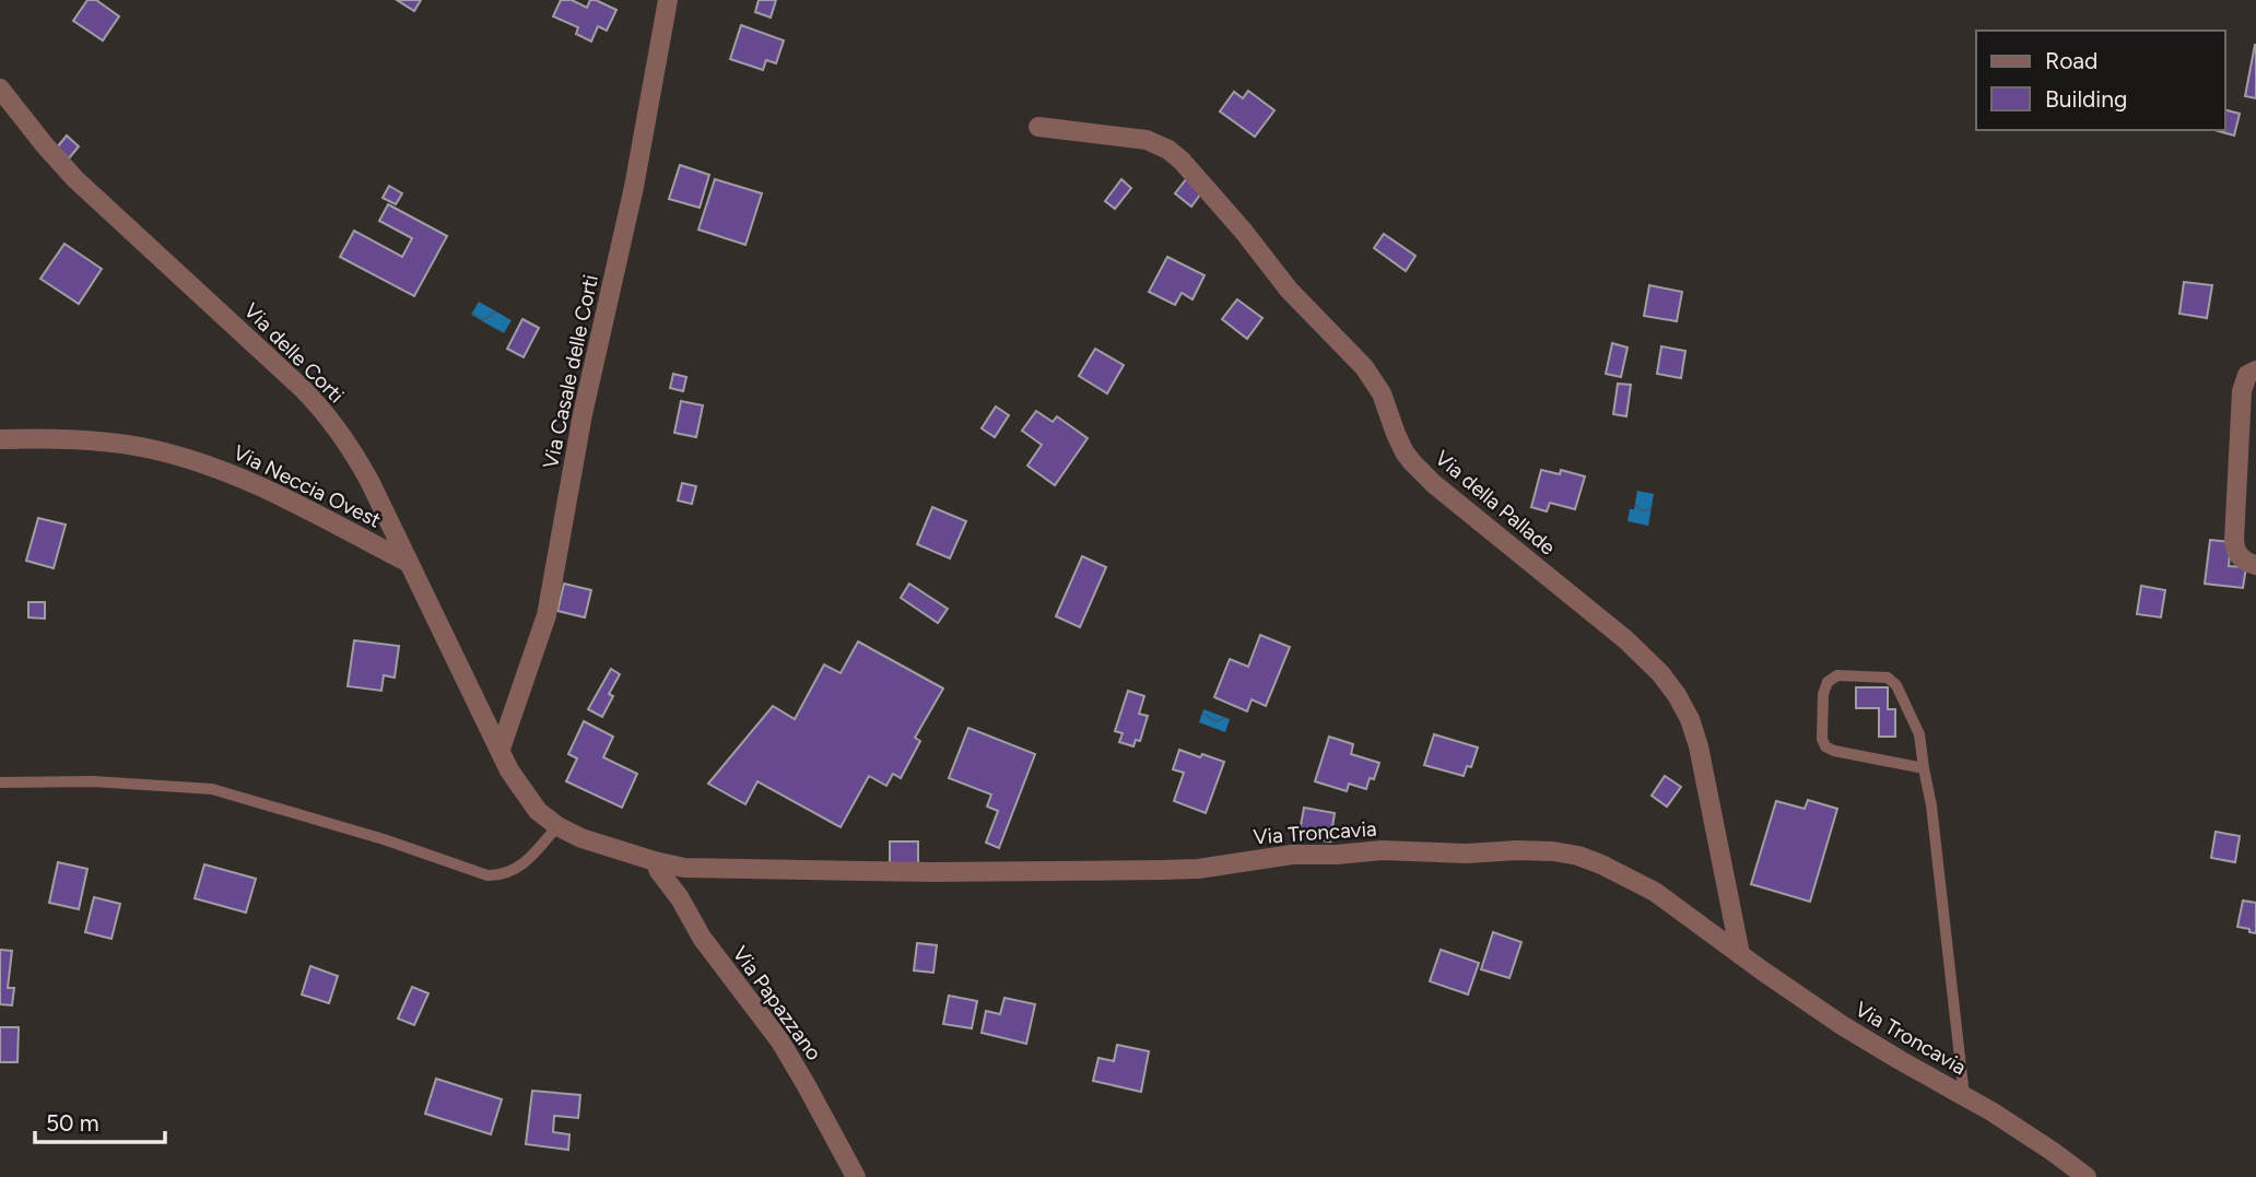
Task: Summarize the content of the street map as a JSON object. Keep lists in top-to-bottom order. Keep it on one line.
{"streets":{"street":["Via delle Corti","Via Casale delle Corti","Via Neccia Ovest","Via della Pallade","Via Troncavia","Via Papazzano"]},"crossings":[["Via delle Corti","Via Casale delle Corti"],["Via delle Corti","Via Neccia Ovest"],["Via delle Corti","Via Troncavia"],["Via Casale delle Corti","Via Troncavia"],["Via della Pallade","Via Troncavia"],["Via Troncavia","Via Papazzano"]],"legend":["Road","Building"],"scale_bar":"50 m"}
